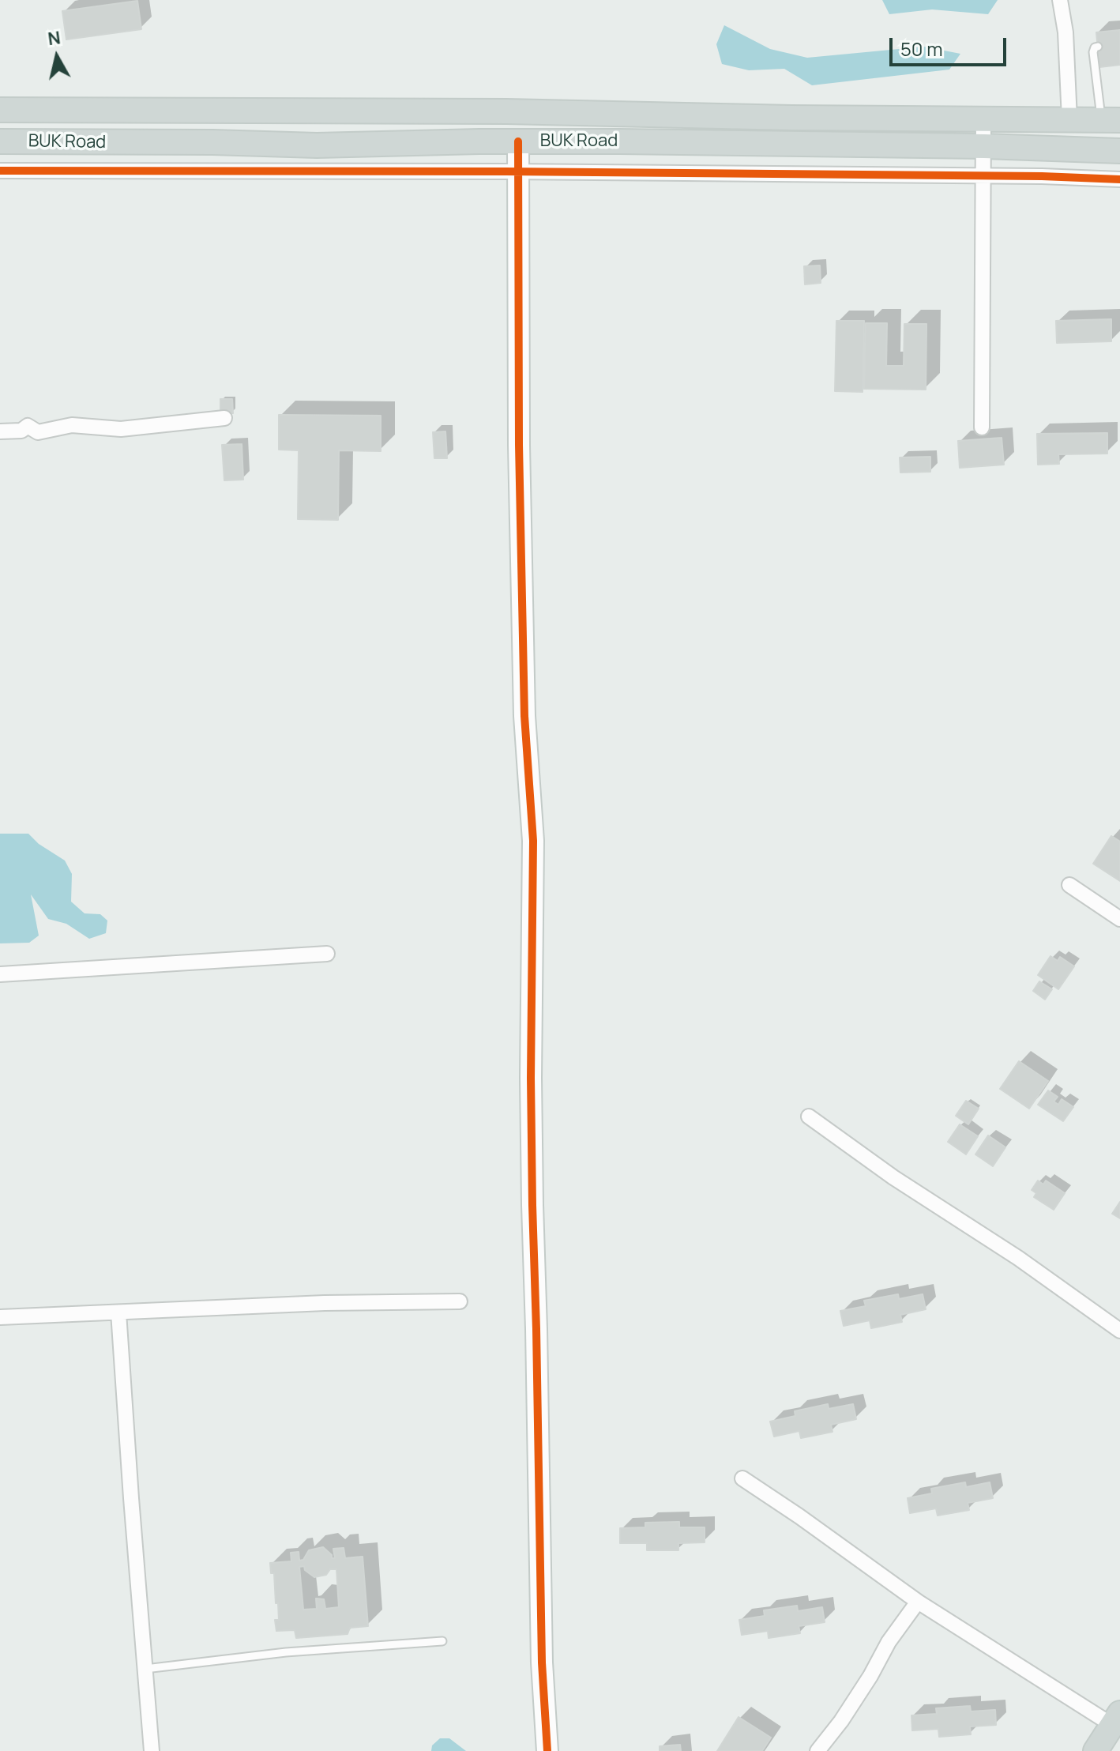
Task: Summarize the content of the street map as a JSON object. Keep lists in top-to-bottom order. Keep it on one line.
{"streets":{"main road":["BUK Road"]},"scale_bar":"50 m","north":"top"}
